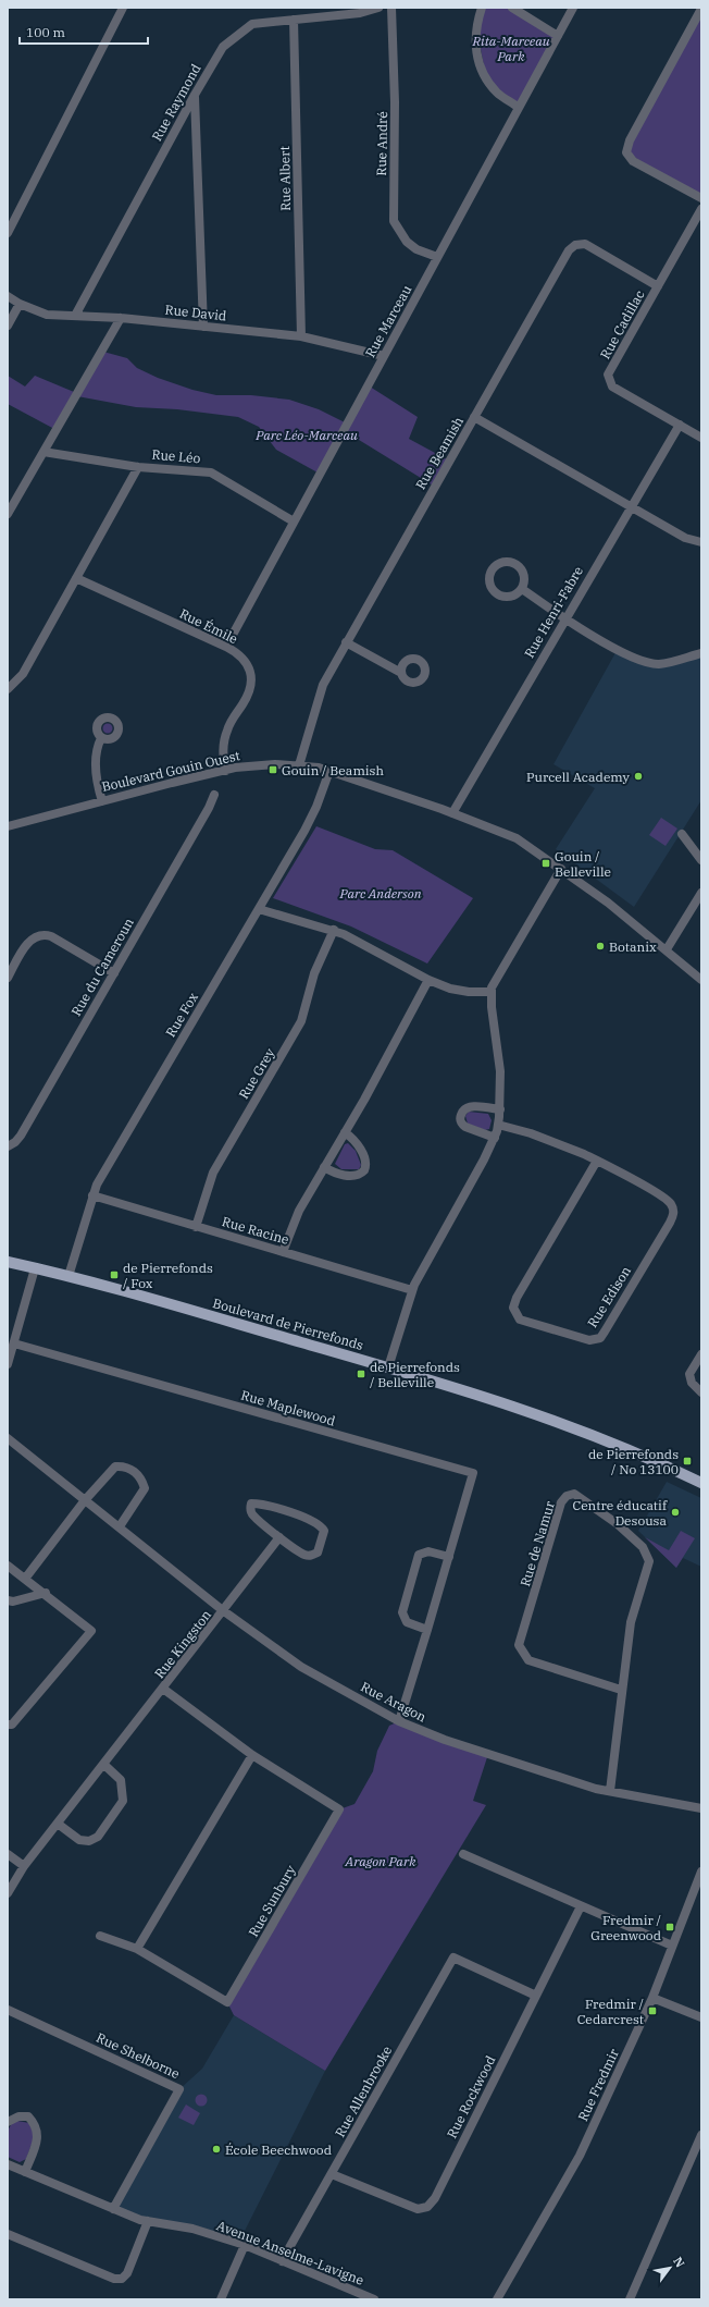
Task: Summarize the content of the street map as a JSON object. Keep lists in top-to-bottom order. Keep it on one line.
{"streets":{"main road":["Boulevard de Pierrefonds"],"street":["Rue Raymond","Rue André","Rue Albert","Rue David","Rue Marceau","Rue Cadillac","Rue Beamish","Rue Léo","Rue Henri-Fabre","Rue Émile","Boulevard Gouin Ouest","Rue du Cameroun","Rue Fox","Rue Grey","Rue Racine","Rue Edison","Rue Maplewood","Rue de Namur","Rue Kingston","Rue Aragon","Rue Sunbury","Rue Shelborne","Rue Fredmir","Rue Allenbrooke","Rue Rockwood","Avenue Anselme-Lavigne"]},"crossings":[["Rue Raymond","Rue Albert"],["Rue Raymond","Rue David"],["Rue André","Rue Marceau"],["Rue Albert","Rue David"],["Rue David","Rue Marceau"],["Rue Marceau","Rue Léo"],["Rue Marceau","Rue Émile"],["Rue Cadillac","Rue Beamish"],["Rue Cadillac","Rue Henri-Fabre"],["Rue Beamish","Boulevard Gouin Ouest"],["Rue Henri-Fabre","Boulevard Gouin Ouest"],["Rue Émile","Boulevard Gouin Ouest"],["Boulevard Gouin Ouest","Rue Fox"],["Rue Fox","Rue Racine"],["Rue Fox","Boulevard de Pierrefonds"],["Rue Grey","Rue Racine"],["Rue Maplewood","Rue Aragon"],["Rue de Namur","Rue Aragon"],["Rue Kingston","Rue Aragon"],["Rue Kingston","Rue Sunbury"],["Rue Shelborne","Avenue Anselme-Lavigne"],["Rue Allenbrooke","Rue Rockwood"],["Rue Allenbrooke","Avenue Anselme-Lavigne"]],"parks":["Rita-Marceau Park","Parc Léo-Marceau","Parc Anderson","Aragon Park"],"places":{"transit":["Gouin / Beamish","Gouin / Belleville","de Pierrefonds / Fox","de Pierrefonds / Belleville","de Pierrefonds / No 13100","Fredmir / Greenwood","Fredmir / Cedarcrest"],"other":["Purcell Academy","Botanix","Centre éducatif Desousa","École Beechwood"]},"scale_bar":"100 m","north":"top right"}
